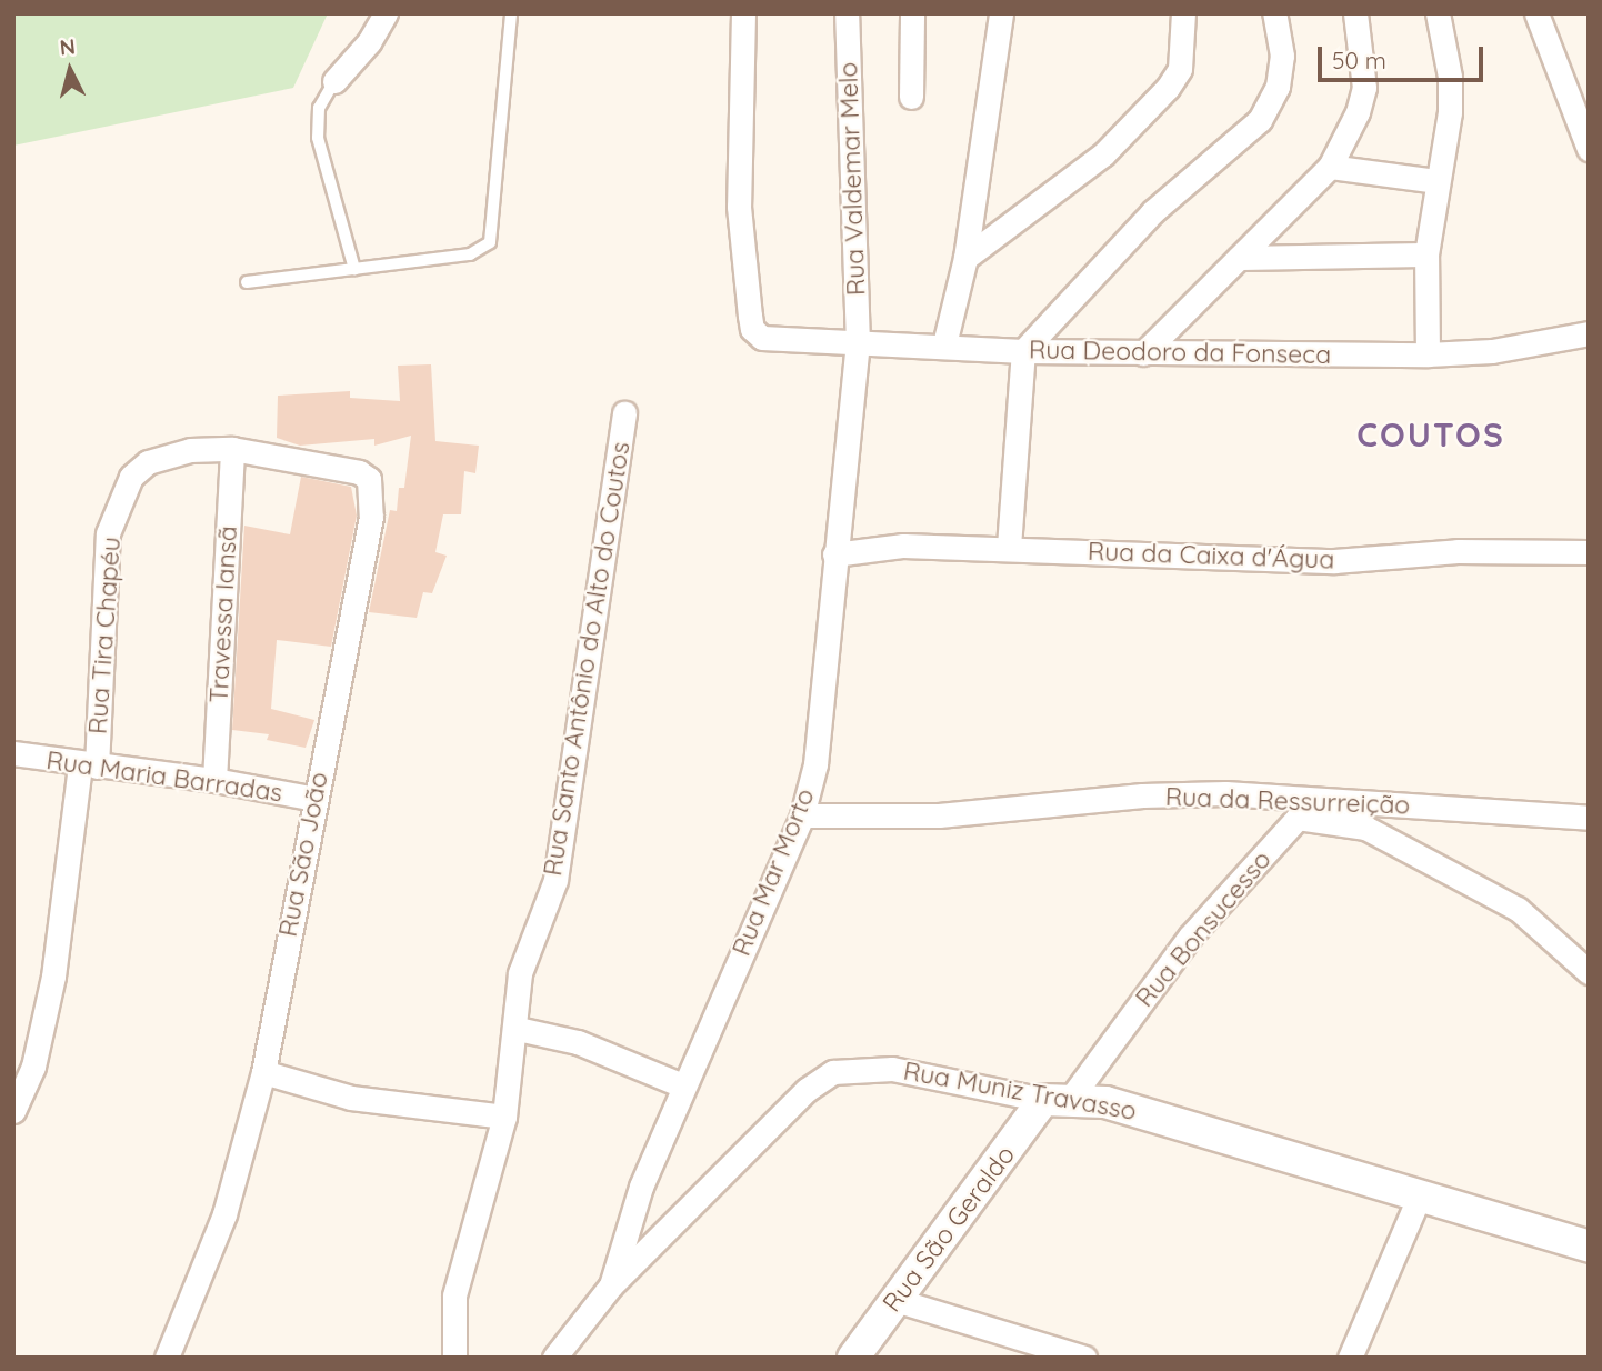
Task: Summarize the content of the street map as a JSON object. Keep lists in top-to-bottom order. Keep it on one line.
{"streets":{"street":["Rua Valdemar Melo","Rua Deodoro da Fonseca","Rua da Caixa d'Água","Travessa Iansã","Rua Tira Chapéu","Rua Santo Antônio do Alto do Coutos","Rua Maria Barradas","Rua da Ressurreição","Rua São João","Rua Mar Morto","Rua Bonsucesso","Rua Muniz Travasso","Rua São Geraldo"]},"crossings":[["Rua Valdemar Melo","Rua Deodoro da Fonseca"],["Rua Valdemar Melo","Rua Mar Morto"],["Rua Deodoro da Fonseca","Rua Mar Morto"],["Rua da Caixa d'Água","Rua Mar Morto"],["Travessa Iansã","Rua Tira Chapéu"],["Travessa Iansã","Rua Maria Barradas"],["Travessa Iansã","Rua São João"],["Rua Tira Chapéu","Rua Maria Barradas"],["Rua Tira Chapéu","Rua São João"],["Rua Maria Barradas","Rua São João"],["Rua da Ressurreição","Rua Mar Morto"],["Rua Mar Morto","Rua Muniz Travasso"],["Rua Bonsucesso","Rua Muniz Travasso"],["Rua Bonsucesso","Rua São Geraldo"],["Rua Muniz Travasso","Rua São Geraldo"]],"districts":["COUTOS"],"scale_bar":"50 m","north":"top"}
